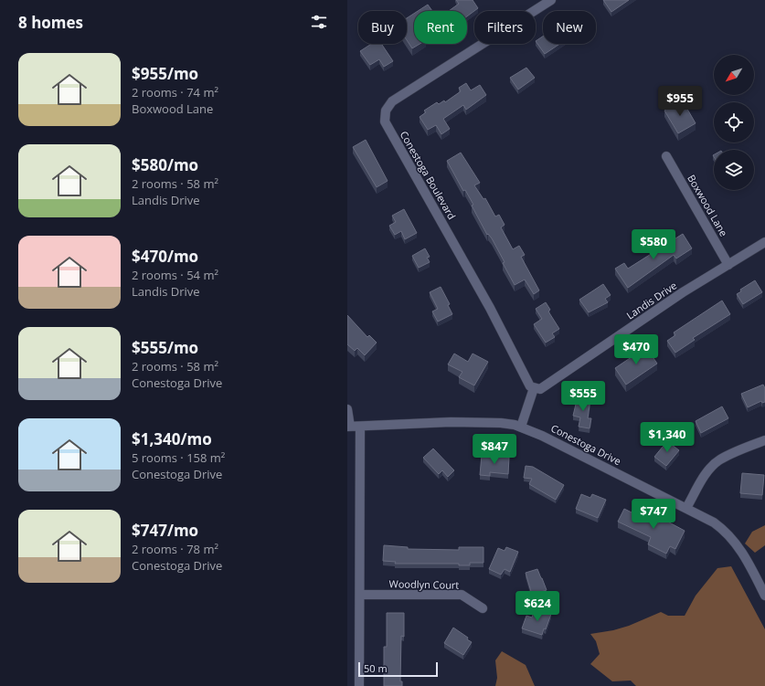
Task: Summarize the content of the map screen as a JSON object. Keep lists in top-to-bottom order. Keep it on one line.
{"streets":{"street":["Conestoga Boulevard","Boxwood Lane","Landis Drive","Conestoga Drive","Woodlyn Court"]},"crossings":[["Conestoga Boulevard","Landis Drive"],["Boxwood Lane","Landis Drive"]],"scale_bar":"50 m","north":"bottom left","page":{"heading":"8 homes","chip":["Buy","Rent","Filters","New"],"list":[{"name":"$955/mo","note":"2 rooms · 74 m² · Boxwood Lane"},{"name":"$580/mo","note":"2 rooms · 58 m² · Landis Drive"},{"name":"$470/mo","note":"2 rooms · 54 m² · Landis Drive"},{"name":"$555/mo","note":"2 rooms · 58 m² · Conestoga Drive"},{"name":"$1,340/mo","note":"5 rooms · 158 m² · Conestoga Drive"},{"name":"$747/mo","note":"2 rooms · 78 m² · Conestoga Drive"}],"price":["$955","$580","$470","$555","$1,340","$847","$747","$624"],"scale":"50 m"}}
